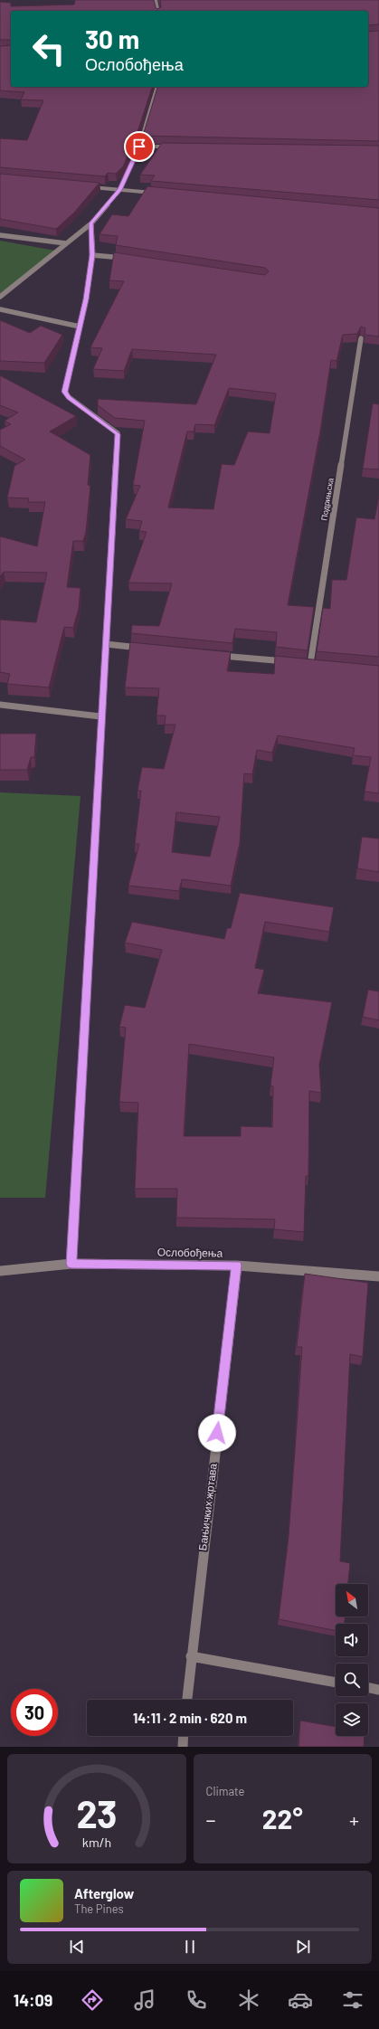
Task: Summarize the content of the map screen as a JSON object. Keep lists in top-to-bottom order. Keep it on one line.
{"streets":{"street":["Подрињска","Ослобођења","Бањичких жртава"]},"crossings":[["Ослобођења","Бањичких жртава"]],"north":"top left","page":{"turn":["30 m","Ослобођења"],"limit":"30","trip":"14:11 · 2 min · 620 m","tile":"Climate","heat":["−","22°","+"],"song":["Afterglow","The Pines"],"tabs":"14:09","gauge":["23","km/h"]}}
